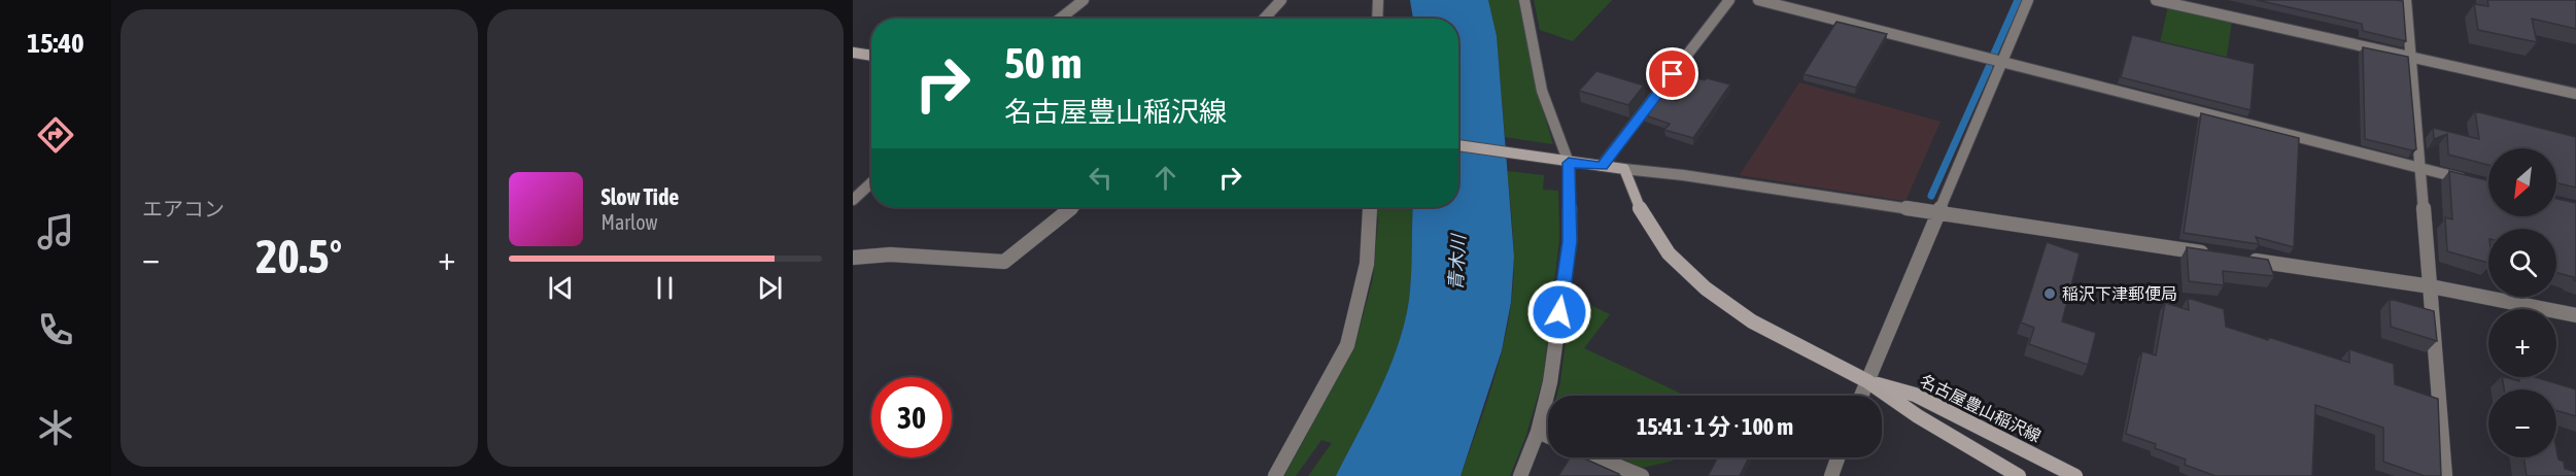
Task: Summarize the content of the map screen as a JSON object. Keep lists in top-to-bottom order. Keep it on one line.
{"streets":{"main road":["名古屋豊山稲沢線"]},"water":["青木川"],"places":["稲沢下津郵便局"],"north":"bottom left","page":{"tabs":"15:40","tile":"エアコン","turn":["50 m","名古屋豊山稲沢線"],"map_buttons":["+","−"],"song":["Slow Tide","Marlow"],"heat":["−","20.5°","+"],"limit":"30","trip":"15:41 · 1 分 · 100 m"}}
